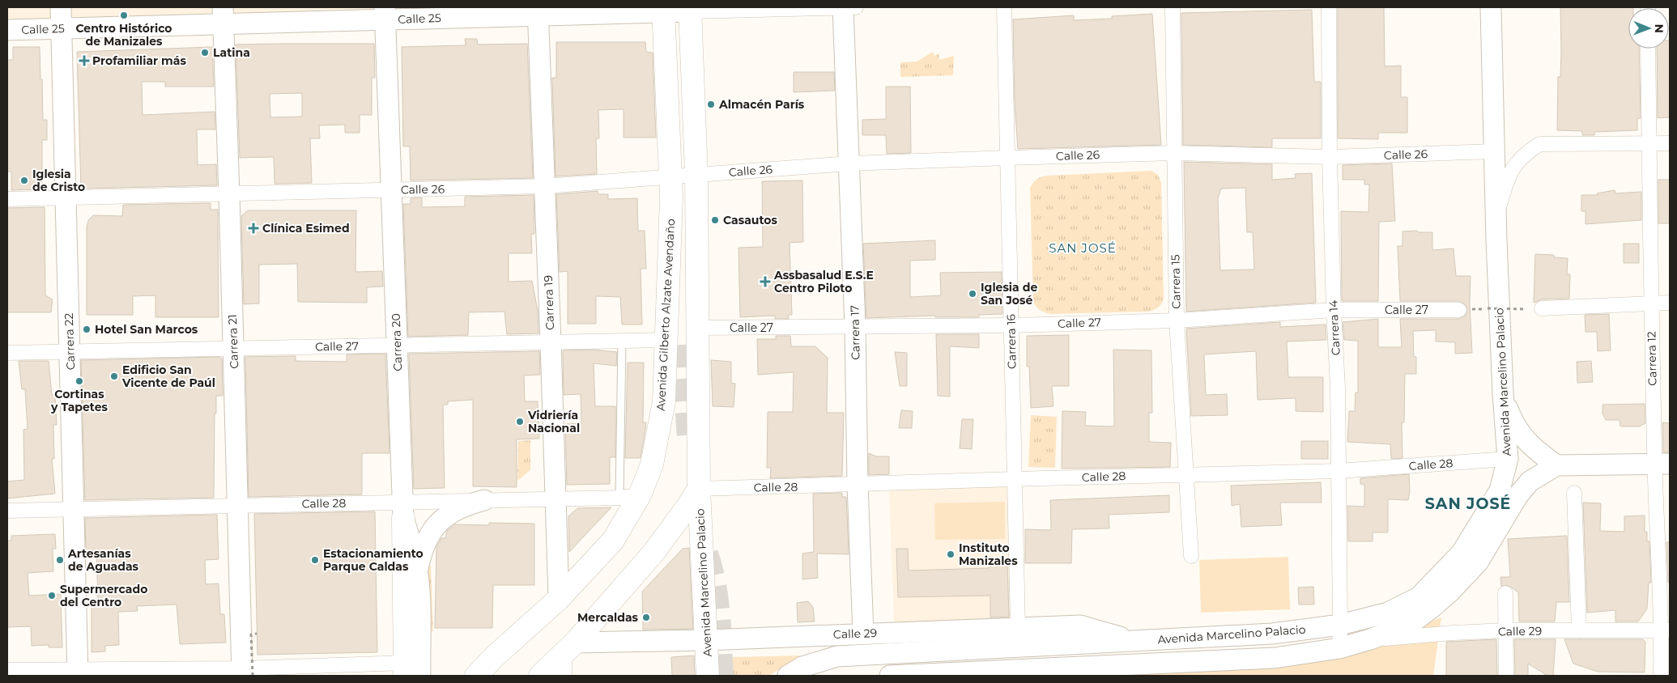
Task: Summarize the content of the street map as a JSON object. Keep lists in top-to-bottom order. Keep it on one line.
{"streets":{"main road":["Calle 25","Carrera 19","Avenida Gilberto Alzate Avendaño","Carrera 17","Carrera 22","Carrera 21","Carrera 20","Avenida Marcelino Palacio","Calle 29"],"street":["Calle 26","Carrera 15","Calle 27","Carrera 14","Carrera 16","Carrera 12","Calle 28"]},"crossings":[["Calle 25","Carrera 19"],["Calle 25","Avenida Gilberto Alzate Avendaño"],["Calle 25","Carrera 17"],["Calle 25","Carrera 22"],["Calle 25","Carrera 21"],["Calle 25","Carrera 20"],["Calle 26","Carrera 15"],["Calle 26","Carrera 19"],["Calle 26","Avenida Gilberto Alzate Avendaño"],["Calle 26","Carrera 14"],["Calle 26","Carrera 17"],["Calle 26","Carrera 22"],["Calle 26","Carrera 21"],["Calle 26","Carrera 16"],["Calle 26","Carrera 20"],["Calle 26","Avenida Marcelino Palacio"],["Carrera 15","Calle 27"],["Carrera 15","Calle 28"],["Carrera 19","Calle 27"],["Carrera 19","Avenida Gilberto Alzate Avendaño"],["Carrera 19","Calle 28"],["Calle 27","Avenida Gilberto Alzate Avendaño"],["Calle 27","Carrera 14"],["Calle 27","Carrera 17"],["Calle 27","Carrera 22"],["Calle 27","Carrera 21"],["Calle 27","Carrera 16"],["Calle 27","Carrera 20"],["Avenida Gilberto Alzate Avendaño","Calle 28"],["Carrera 14","Avenida Marcelino Palacio"],["Carrera 14","Calle 28"],["Carrera 17","Calle 28"],["Carrera 17","Calle 29"],["Carrera 22","Calle 28"],["Carrera 21","Calle 28"],["Carrera 16","Calle 28"],["Carrera 16","Calle 29"],["Carrera 20","Calle 28"],["Carrera 12","Calle 29"],["Avenida Marcelino Palacio","Calle 28"],["Avenida Marcelino Palacio","Calle 29"]],"districts":["SAN JOSÉ","SAN JOSÉ"],"places":{"other":["Centro Histórico de Manizales","Latina","Almacén París","Iglesia de Cristo","Casautos","Iglesia de San José","Hotel San Marcos","Edificio San Vicente de Paúl","Cortinas y Tapetes","Vidriería Nacional","Instituto Manizales","Artesanías de Aguadas","Estacionamiento Parque Caldas","Supermercado del Centro","Mercaldas"],"health":["Profamiliar más","Clínica Esimed","Assbasalud E.S.E Centro Piloto"]},"north":"right"}
